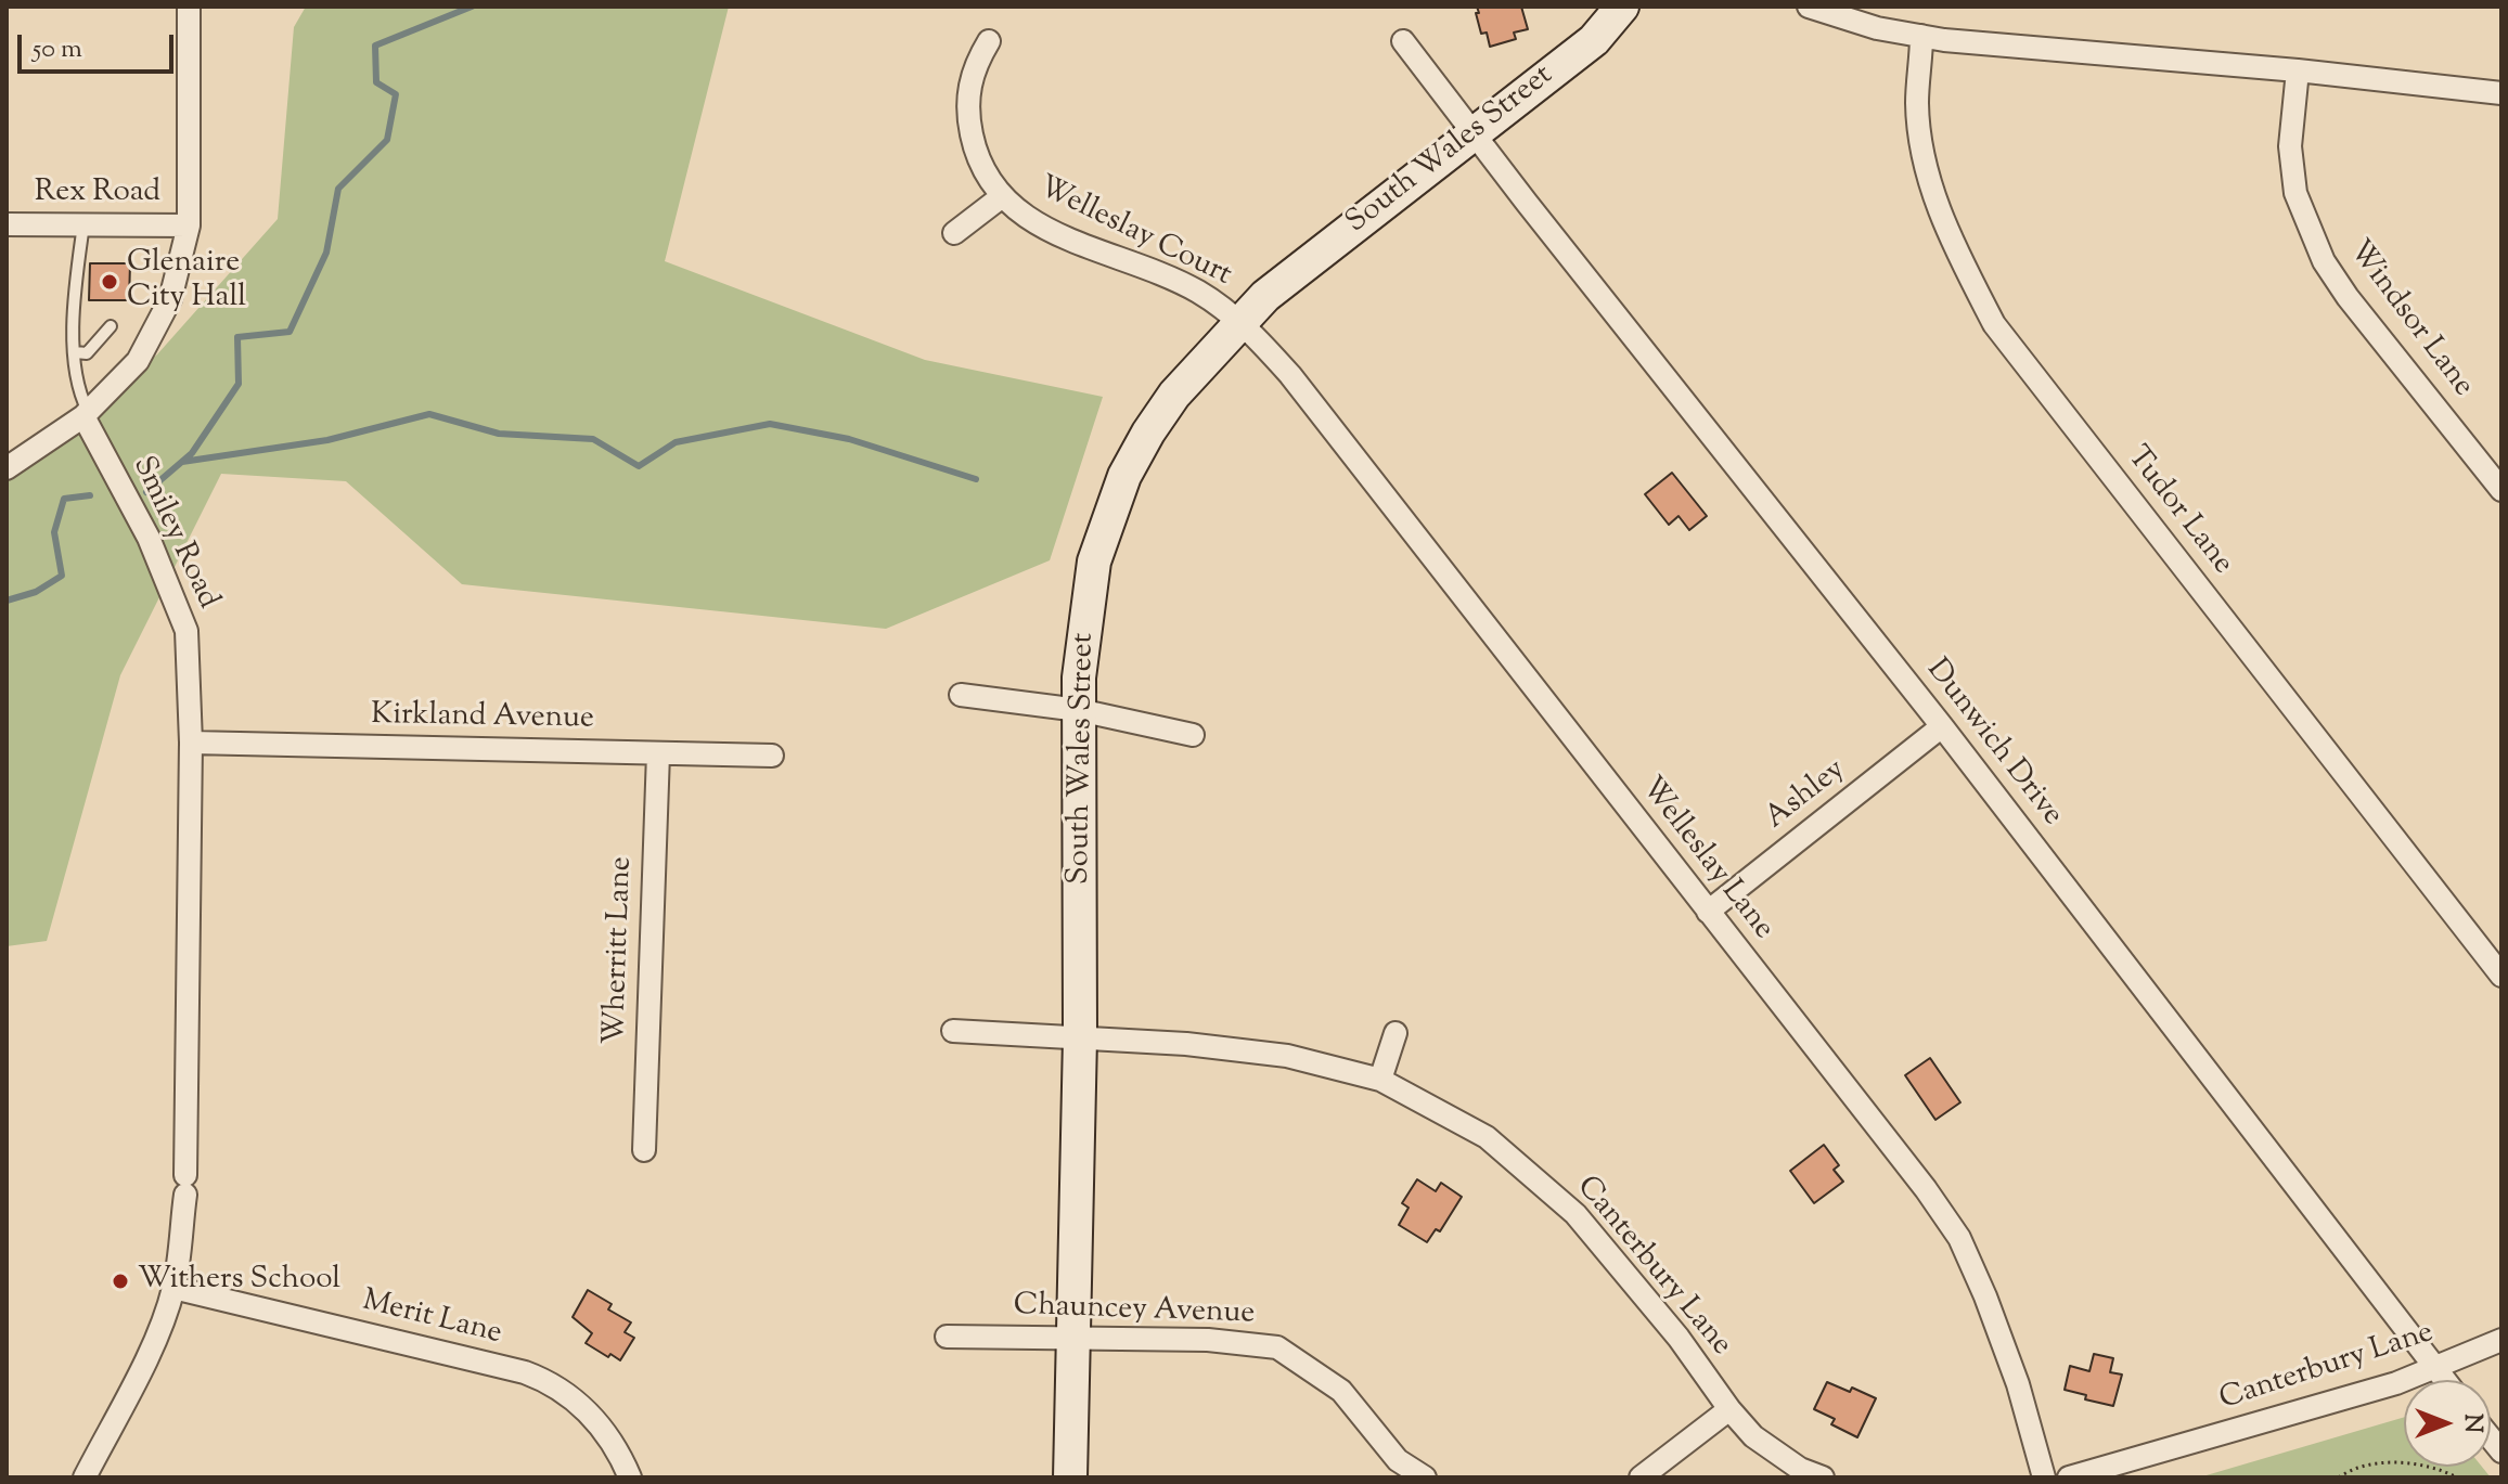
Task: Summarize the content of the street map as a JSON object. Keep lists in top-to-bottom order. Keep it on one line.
{"streets":{"street":["South Wales Street","Rex Road","Welleslay Court","Windsor Lane","Tudor Lane","Smiley Road","Kirkland Avenue","Dunwich Drive","Ashley","Welleslay Lane","Wherritt Lane","Canterbury Lane","Chauncey Avenue","Merit Lane"]},"crossings":[["South Wales Street","Welleslay Court"],["South Wales Street","Dunwich Drive"],["South Wales Street","Welleslay Lane"],["South Wales Street","Canterbury Lane"],["South Wales Street","Chauncey Avenue"],["Welleslay Court","Welleslay Lane"],["Smiley Road","Kirkland Avenue"],["Smiley Road","Merit Lane"],["Kirkland Avenue","Wherritt Lane"],["Dunwich Drive","Ashley"],["Dunwich Drive","Canterbury Lane"],["Ashley","Welleslay Lane"]],"places":["Glenaire City Hall","Withers School"],"scale_bar":"50 m","north":"right"}
